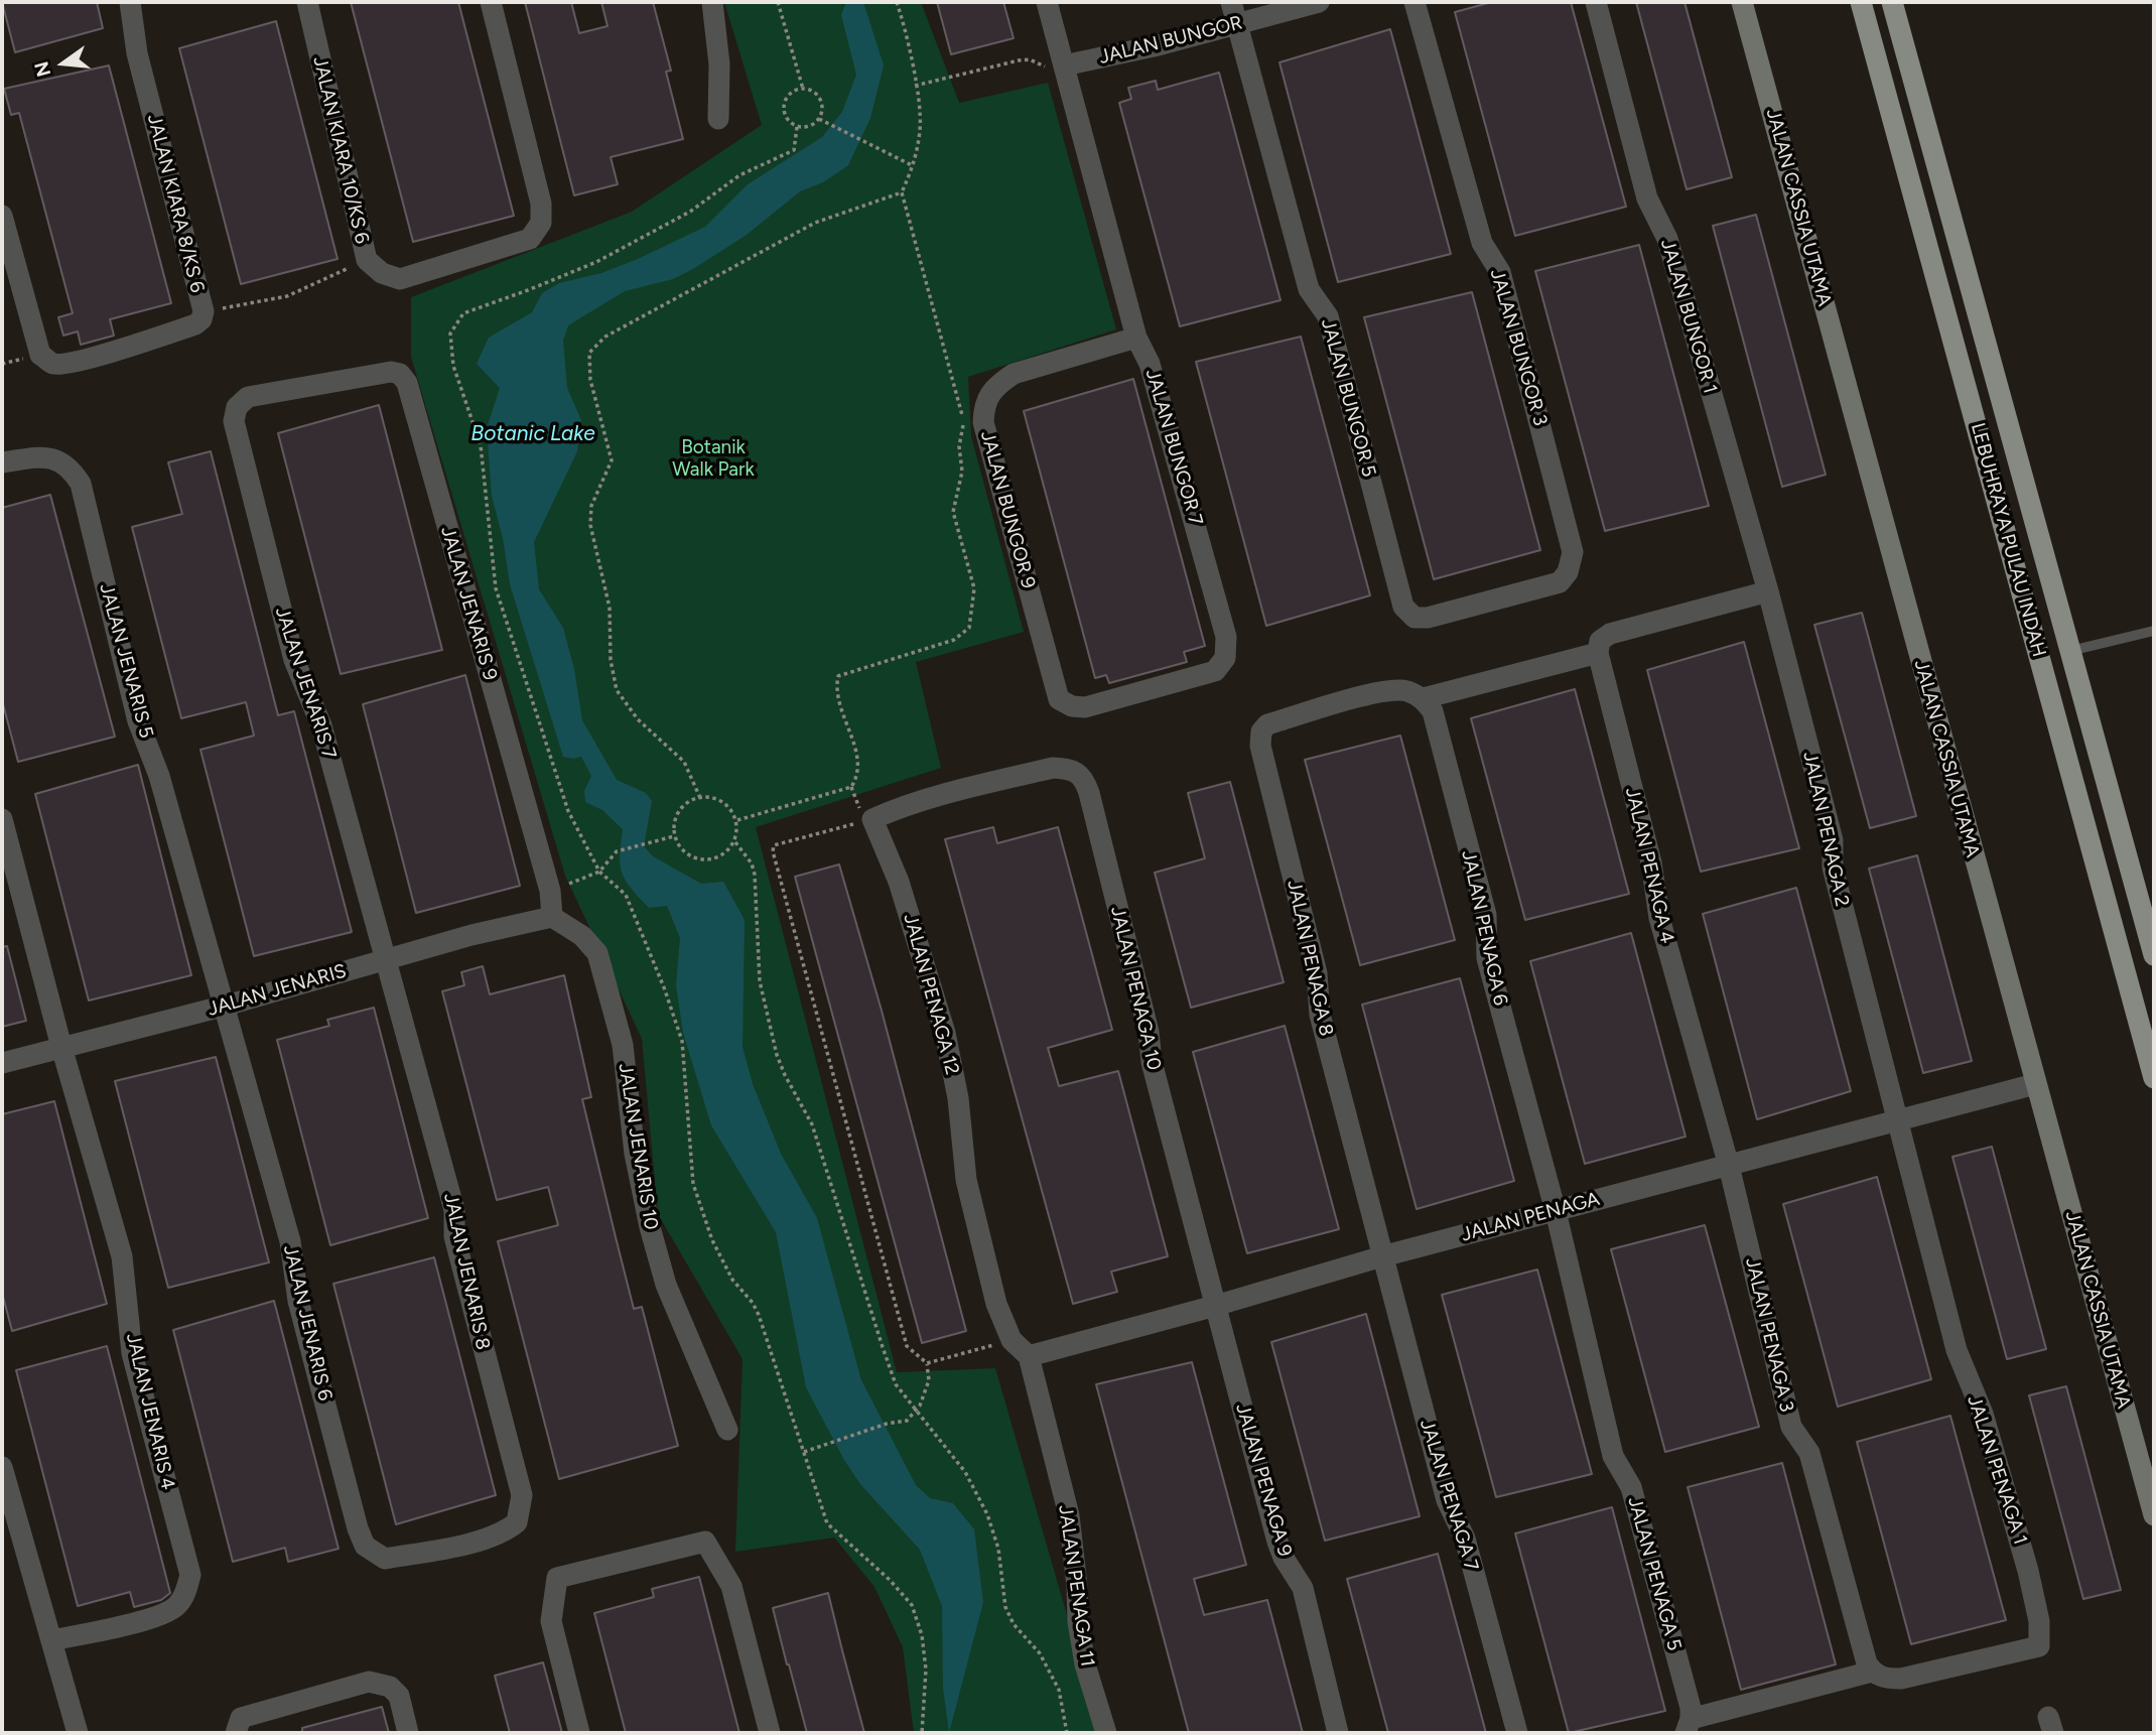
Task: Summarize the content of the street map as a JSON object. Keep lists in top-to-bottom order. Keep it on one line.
{"streets":{"main road":["LEBUHRAYA PULAU INDAH"],"street":["JALAN BUNGOR","JALAN KIARA 10/KS 6","JALAN KIARA 8/KS 6","JALAN CASSIA UTAMA","JALAN BUNGOR 1","JALAN BUNGOR 3","JALAN BUNGOR 5","JALAN BUNGOR 7","JALAN BUNGOR 9","JALAN JENARIS 9","JALAN JENARIS 5","JALAN JENARIS 7","JALAN PENAGA 2","JALAN PENAGA 4","JALAN PENAGA 6","JALAN PENAGA 8","JALAN PENAGA 10","JALAN JENARIS","JALAN PENAGA 12","JALAN JENARIS 10","JALAN PENAGA","JALAN JENARIS 8","JALAN JENARIS 6","JALAN PENAGA 3","JALAN JENARIS 4","JALAN PENAGA 1","JALAN PENAGA 9","JALAN PENAGA 7","JALAN PENAGA 5","JALAN PENAGA 11"]},"crossings":[["JALAN BUNGOR","JALAN BUNGOR 5"],["JALAN BUNGOR","JALAN BUNGOR 7"],["JALAN CASSIA UTAMA","JALAN PENAGA"],["JALAN BUNGOR 1","JALAN PENAGA 2"],["JALAN BUNGOR 3","JALAN BUNGOR 5"],["JALAN BUNGOR 7","JALAN BUNGOR 9"],["JALAN JENARIS 9","JALAN JENARIS 7"],["JALAN JENARIS 9","JALAN JENARIS"],["JALAN JENARIS 9","JALAN JENARIS 10"],["JALAN JENARIS 5","JALAN JENARIS"],["JALAN JENARIS 5","JALAN JENARIS 6"],["JALAN JENARIS 7","JALAN JENARIS"],["JALAN JENARIS 7","JALAN JENARIS 8"],["JALAN PENAGA 2","JALAN PENAGA"],["JALAN PENAGA 2","JALAN PENAGA 1"],["JALAN PENAGA 4","JALAN PENAGA"],["JALAN PENAGA 4","JALAN PENAGA 3"],["JALAN PENAGA 6","JALAN PENAGA 8"],["JALAN PENAGA 6","JALAN PENAGA"],["JALAN PENAGA 6","JALAN PENAGA 5"],["JALAN PENAGA 8","JALAN PENAGA"],["JALAN PENAGA 8","JALAN PENAGA 7"],["JALAN PENAGA 10","JALAN PENAGA 12"],["JALAN PENAGA 10","JALAN PENAGA"],["JALAN PENAGA 10","JALAN PENAGA 9"],["JALAN JENARIS","JALAN JENARIS 10"],["JALAN JENARIS","JALAN JENARIS 8"],["JALAN JENARIS","JALAN JENARIS 6"],["JALAN JENARIS","JALAN JENARIS 4"],["JALAN PENAGA 12","JALAN PENAGA"],["JALAN PENAGA 12","JALAN PENAGA 11"],["JALAN PENAGA","JALAN PENAGA 3"],["JALAN PENAGA","JALAN PENAGA 1"],["JALAN PENAGA","JALAN PENAGA 9"],["JALAN PENAGA","JALAN PENAGA 7"],["JALAN PENAGA","JALAN PENAGA 5"],["JALAN PENAGA","JALAN PENAGA 11"],["JALAN JENARIS 8","JALAN JENARIS 6"],["JALAN PENAGA 3","JALAN PENAGA 1"]],"water":["Botanic Lake"],"parks":["Botanik Walk Park"],"north":"left"}
